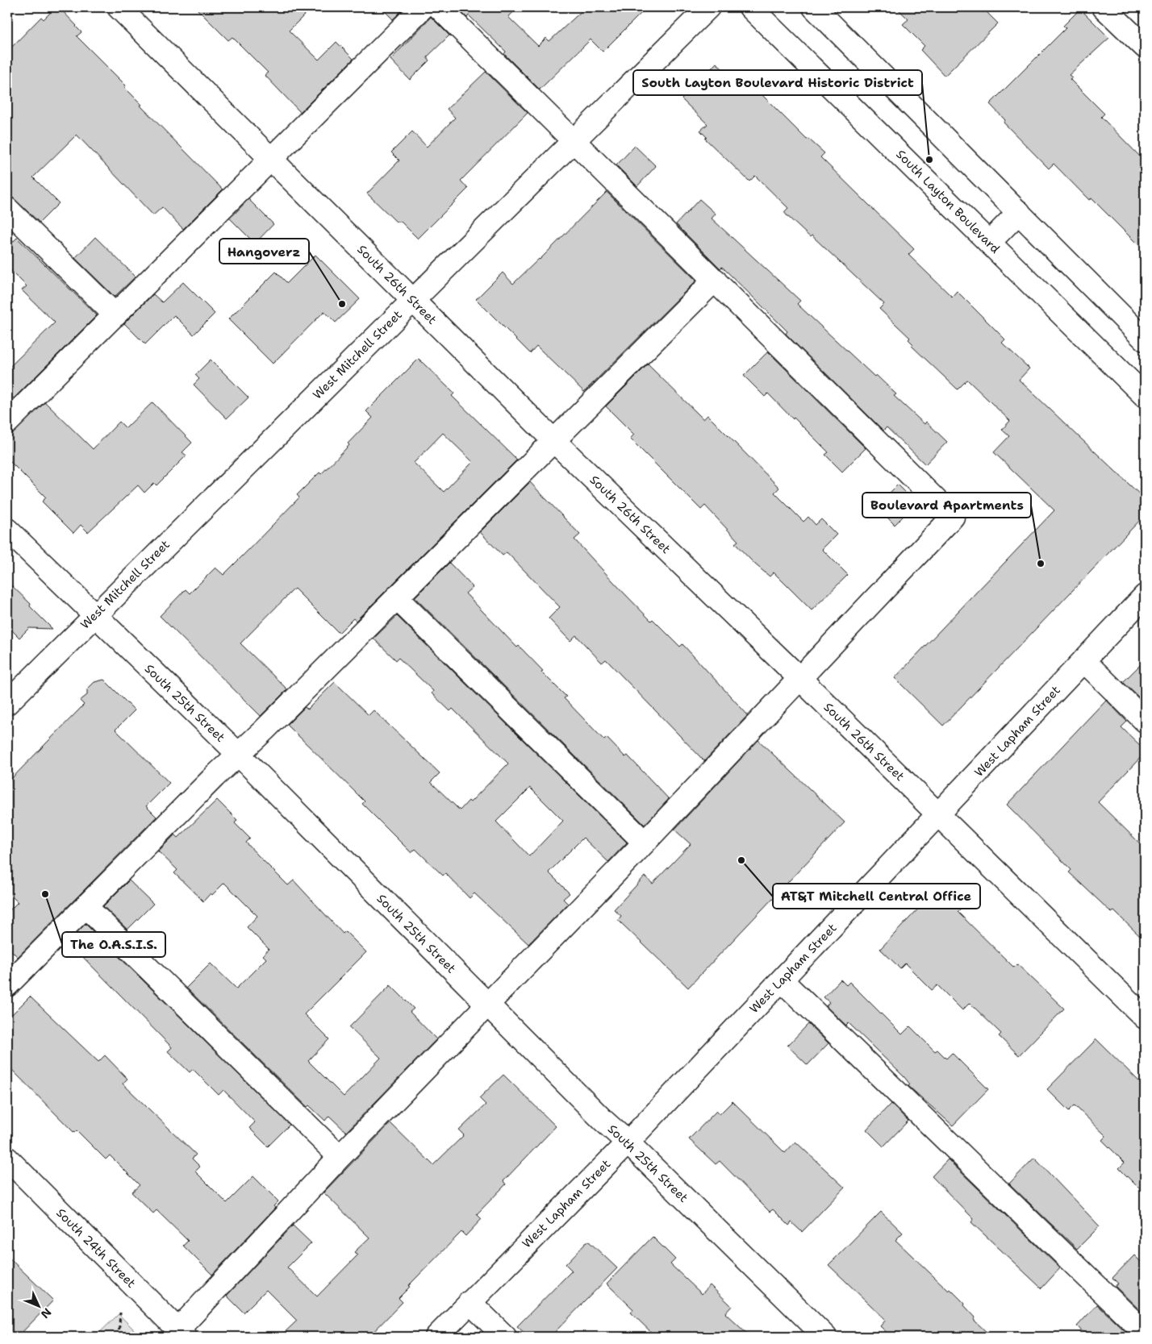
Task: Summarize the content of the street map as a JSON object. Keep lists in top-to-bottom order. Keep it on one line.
{"streets":{"street":["South Layton Boulevard","South 26th Street","West Mitchell Street","South 25th Street","West Lapham Street","South 24th Street"]},"crossings":[["South 26th Street","West Mitchell Street"],["South 26th Street","West Lapham Street"],["West Mitchell Street","South 25th Street"],["South 25th Street","West Lapham Street"]],"places":["South Layton Boulevard Historic District","Hangoverz","Boulevard Apartments","AT&T Mitchell Central Office","The O.A.S.I.S."],"north":"bottom right"}
